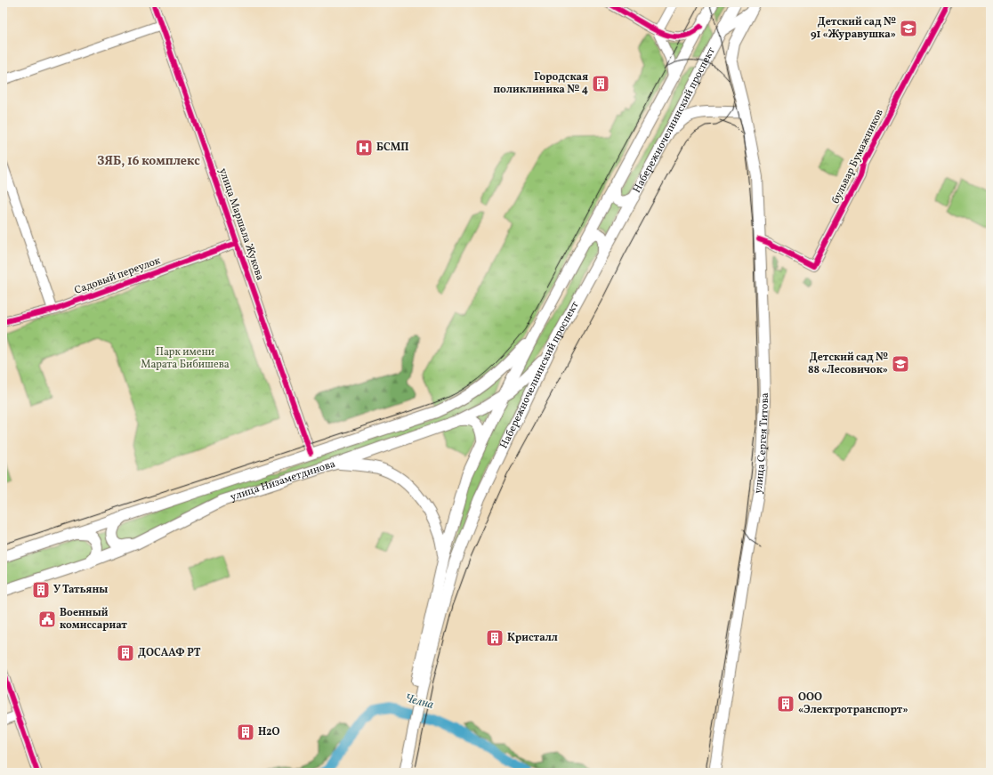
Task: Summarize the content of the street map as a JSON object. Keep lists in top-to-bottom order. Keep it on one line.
{"streets":{"main road":["Набережночелнинский проспект","улица Сергея Титова","улица Низаметдинова"],"street":["бульвар Бумажников","улица Маршала Жукова","Садовый переулок"]},"crossings":[["Набережночелнинский проспект","улица Низаметдинова"],["бульвар Бумажников","улица Сергея Титова"],["улица Маршала Жукова","Садовый переулок"],["улица Маршала Жукова","улица Низаметдинова"]],"districts":["ЗЯБ, 16 комплекс"],"water":["Челна"],"parks":["Парк имени Марата Бибишева"],"places":{"school or university":["Детский сад № 91 «Журавушка»","Детский сад № 88 «Лесовичок»"],"building":["Городская поликлиника № 4","У Татьяны","Кристалл","ДОСААФ РТ","ООО «Электротранспорт»","H2O"],"hospital":["БСМП"],"public building":["Военный комиссариат"]}}
